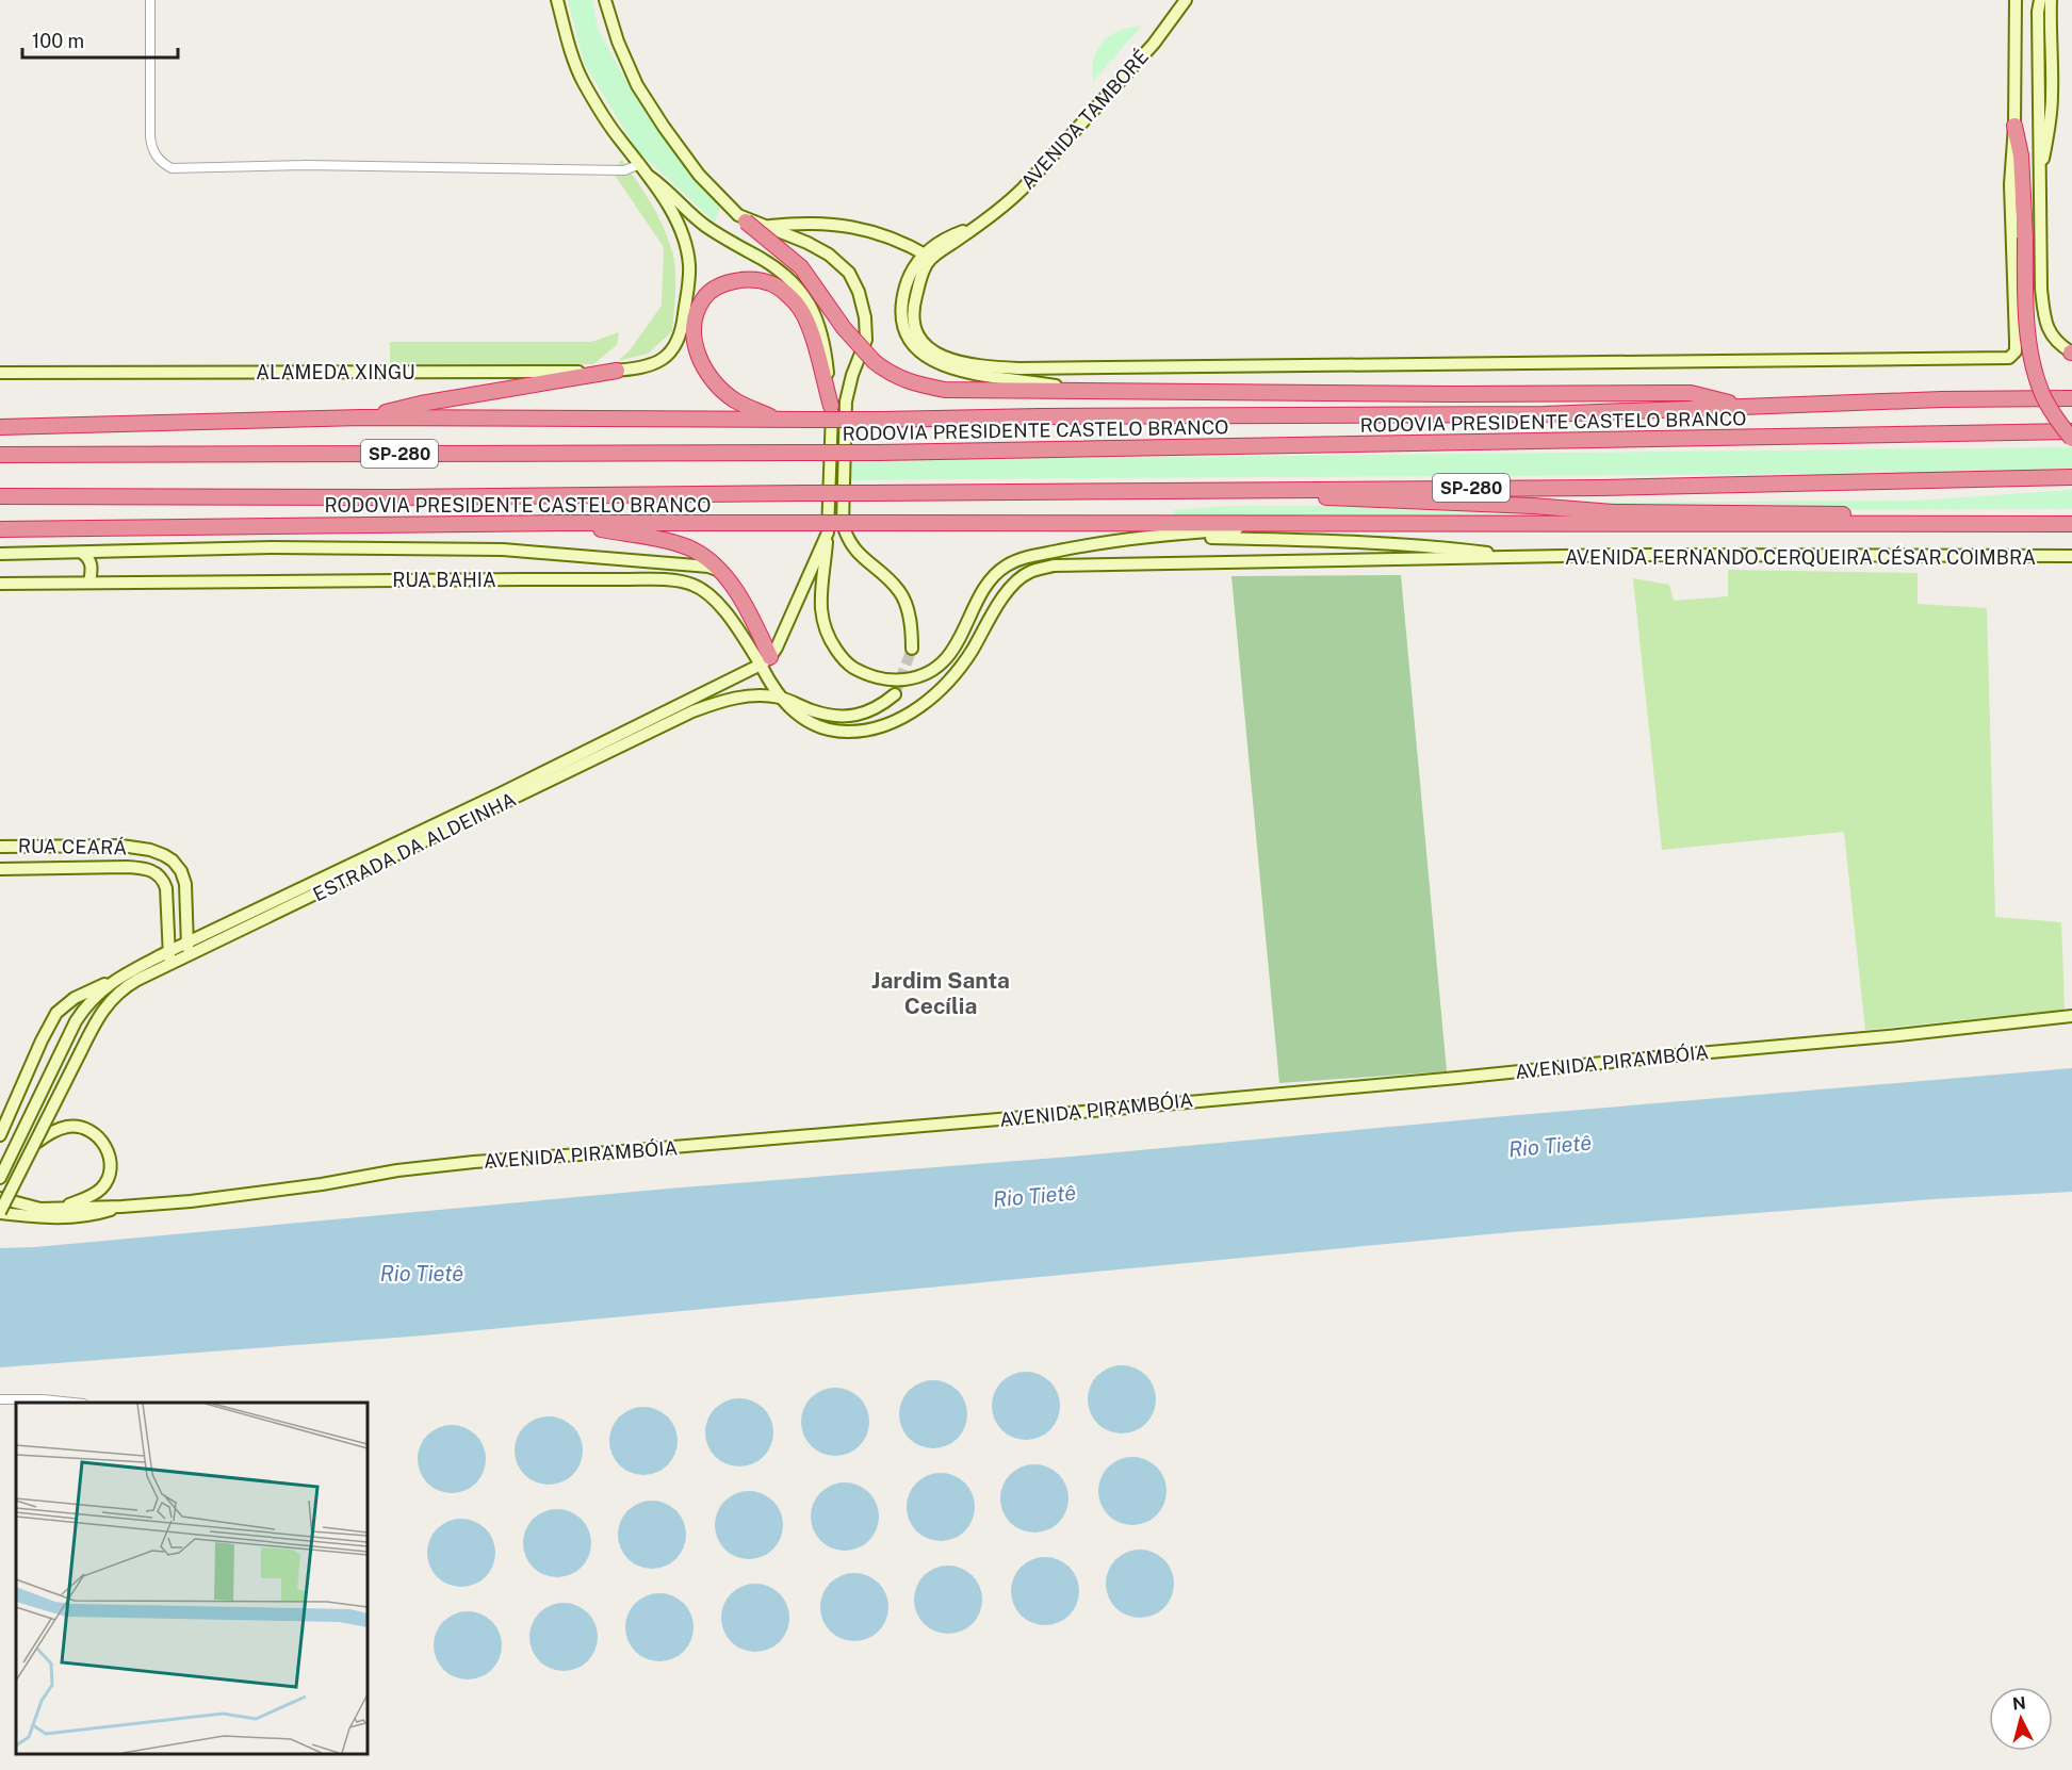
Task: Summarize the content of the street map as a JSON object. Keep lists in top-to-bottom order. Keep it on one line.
{"streets":{"highway":["RODOVIA PRESIDENTE CASTELO BRANCO","SP-280"],"main road":["AVENIDA TAMBORÉ","ALAMEDA XINGU","AVENIDA FERNANDO CERQUEIRA CÉSAR COIMBRA","RUA BAHIA","RUA CEARÁ","ESTRADA DA ALDEINHA","AVENIDA PIRAMBÓIA"]},"crossings":[["AVENIDA FERNANDO CERQUEIRA CÉSAR COIMBRA","RUA BAHIA"],["RUA BAHIA","ESTRADA DA ALDEINHA"],["RUA CEARÁ","ESTRADA DA ALDEINHA"]],"districts":["Jardim Santa Cecília"],"water":["Rio Tietê"],"scale_bar":"100 m","north":"top"}
